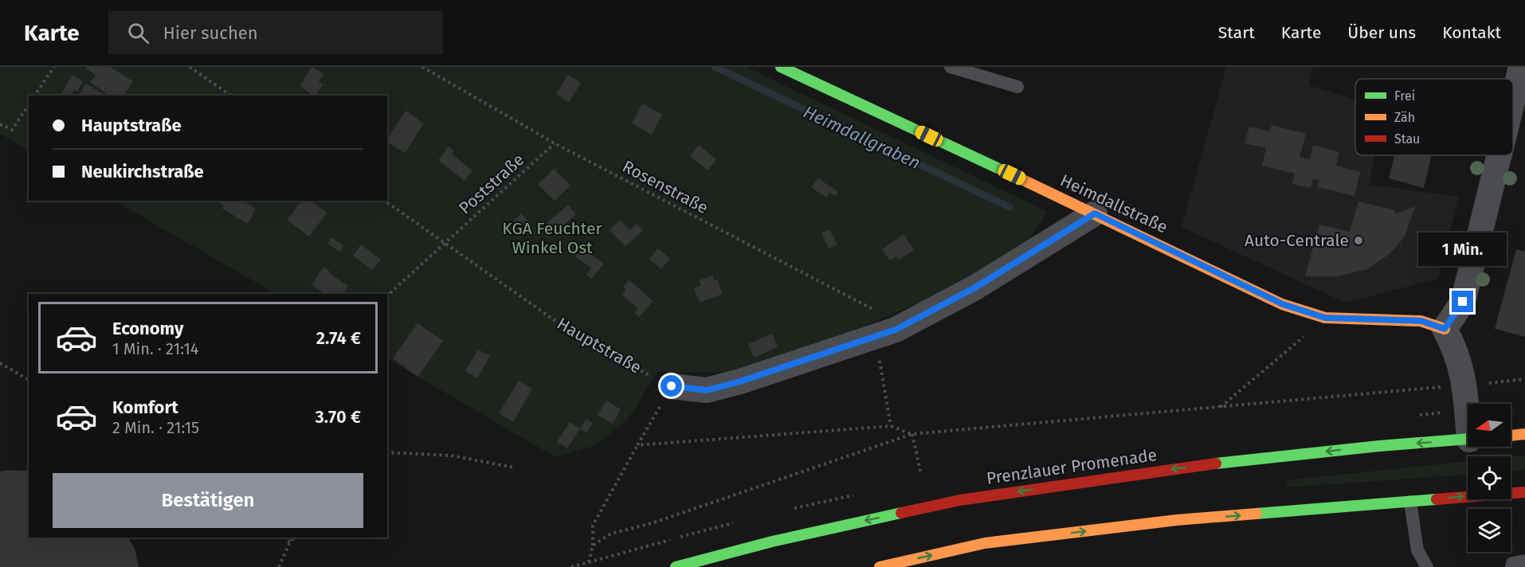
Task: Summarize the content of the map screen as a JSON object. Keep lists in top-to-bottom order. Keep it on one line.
{"streets":{"main road":["Heimdallstraße","Prenzlauer Promenade"],"path":["Poststraße","Rosenstraße","Hauptstraße"]},"crossings":[["Poststraße","Rosenstraße"],["Poststraße","Hauptstraße"]],"water":["Heimdallgraben"],"parks":["KGA Feuchter Winkel Ost"],"places":["Auto-Centrale"],"legend":["Frei","Zäh","Stau"],"north":"left","page":{"header":"Karte","search":"Hier suchen","nav":["Start","Karte","Über uns","Kontakt"],"banner":["Hauptstraße","Neukirchstraße"],"bubble":"1 Min.","list":[{"name":"Economy","note":"1 Min. · 21:14","value":"2.74 €"},{"name":"Komfort","note":"2 Min. · 21:15","value":"3.70 €"}],"buttons":"Bestätigen"}}
